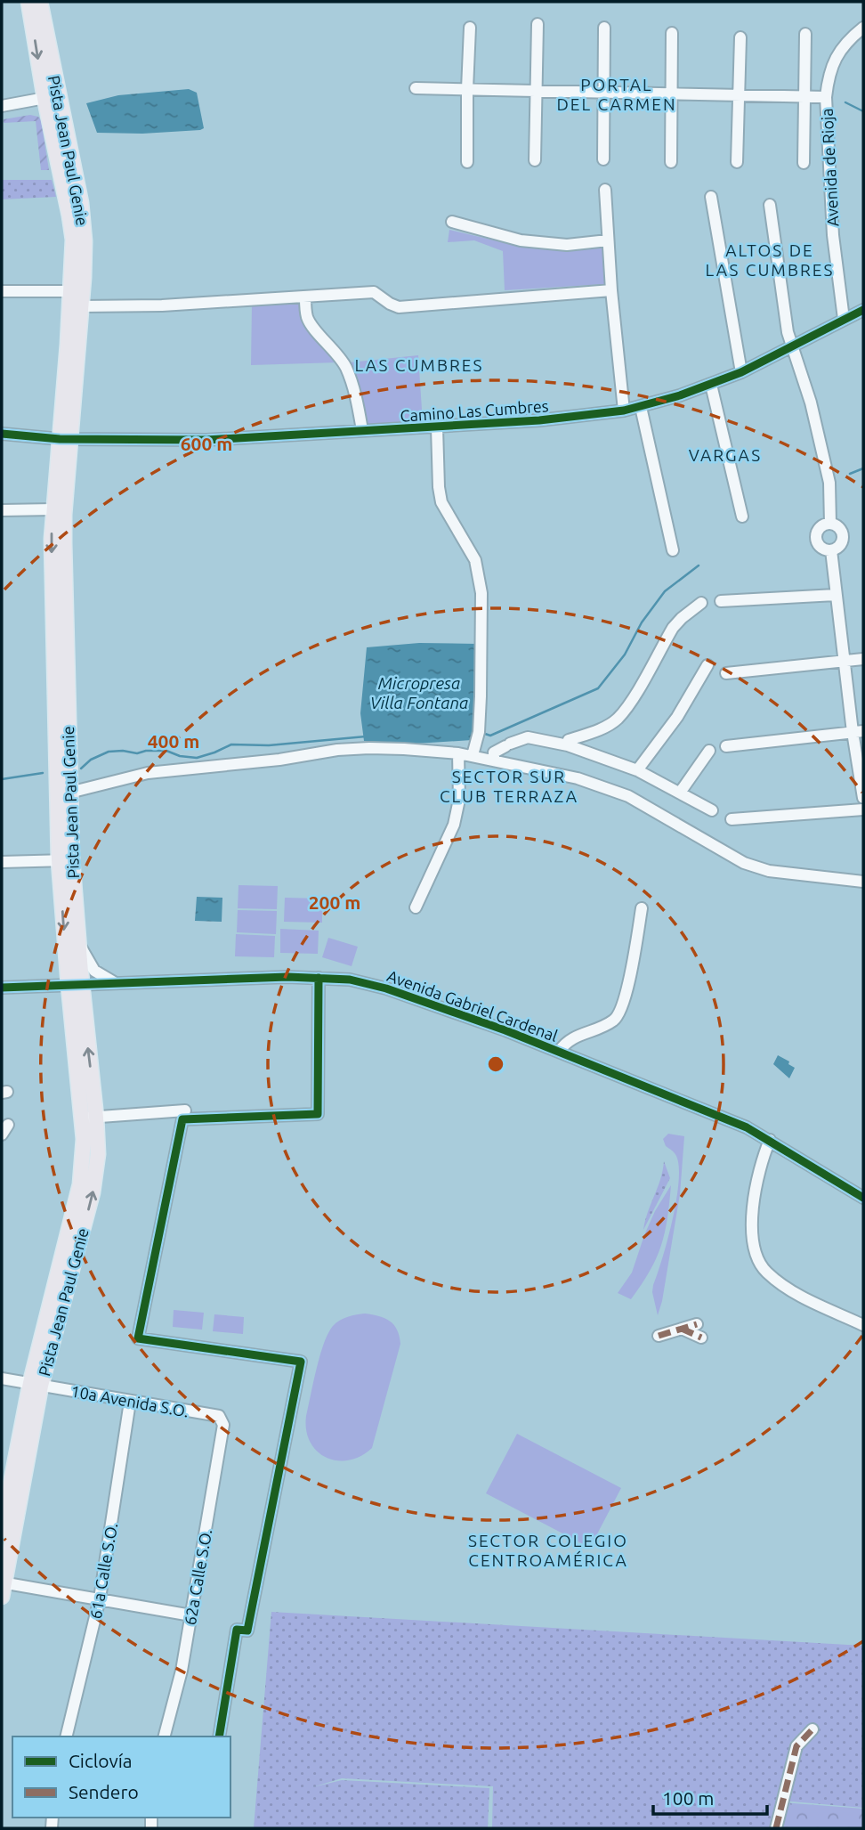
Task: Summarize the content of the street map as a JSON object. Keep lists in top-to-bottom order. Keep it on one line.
{"streets":{"main road":["Pista Jean Paul Genie"],"street":["Avenida de Rioja","Camino Las Cumbres","Avenida Gabriel Cardenal","10a Avenida S.O.","61a Calle S.O.","62a Calle S.O."]},"crossings":[["Pista Jean Paul Genie","Camino Las Cumbres"],["Pista Jean Paul Genie","Avenida Gabriel Cardenal"],["Pista Jean Paul Genie","10a Avenida S.O."],["Avenida de Rioja","Camino Las Cumbres"],["10a Avenida S.O.","61a Calle S.O."],["10a Avenida S.O.","62a Calle S.O."]],"districts":["PORTAL DEL CARMEN","ALTOS DE LAS CUMBRES","LAS CUMBRES","VARGAS","SECTOR SUR CLUB TERRAZA","SECTOR COLEGIO CENTROAMÉRICA"],"water":["Micropresa Villa Fontana"],"legend":["Ciclovía","Sendero"],"scale_bar":"100 m","rings":["600 m","400 m","200 m"]}
